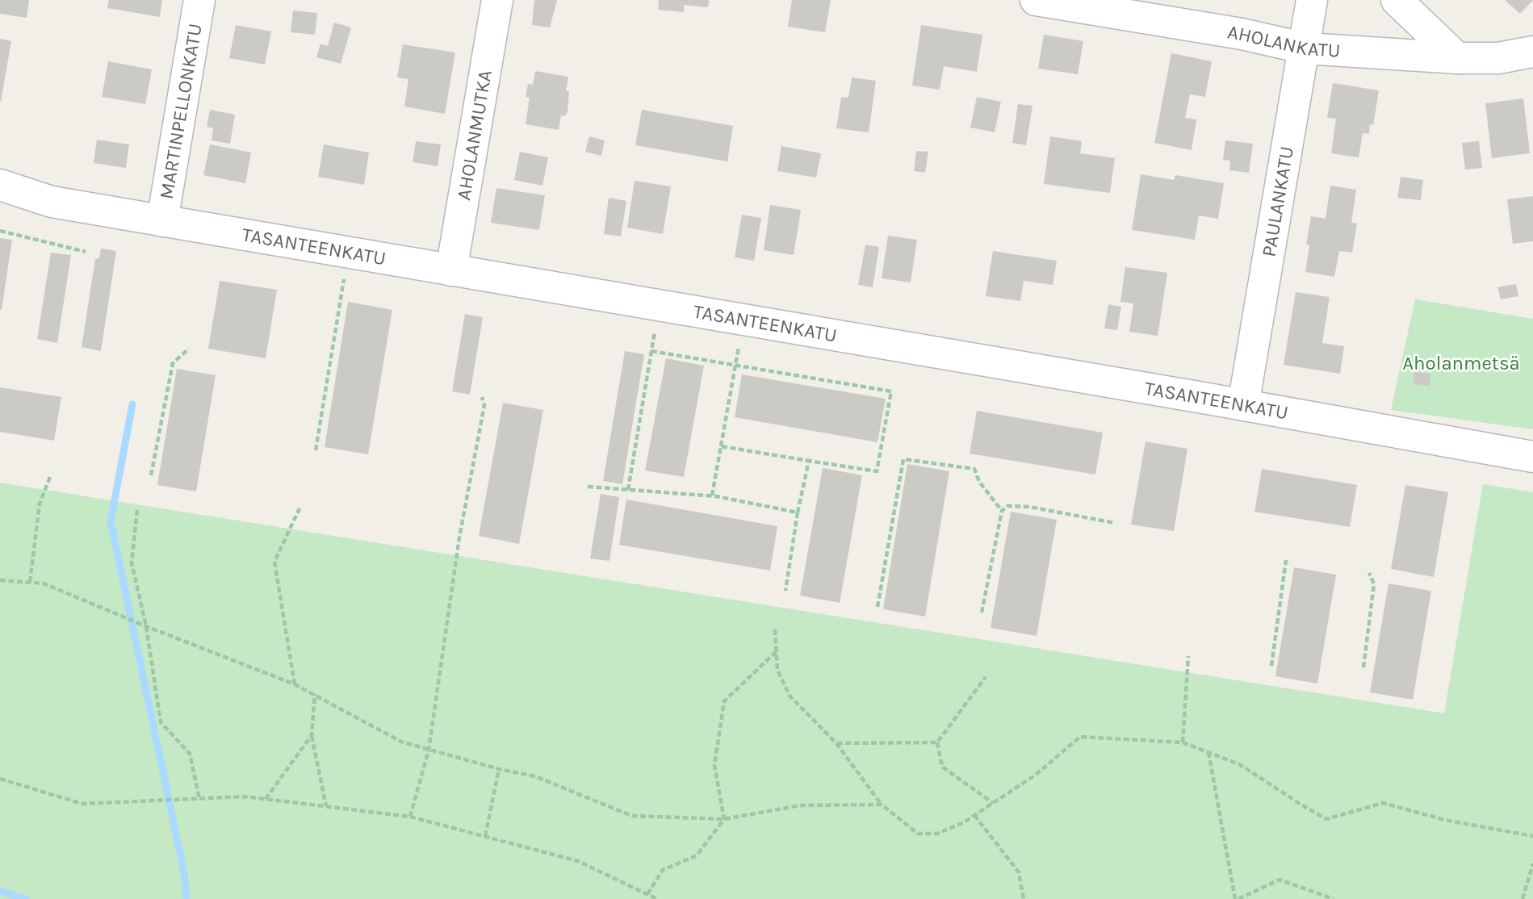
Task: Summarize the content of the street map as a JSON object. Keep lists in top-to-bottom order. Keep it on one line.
{"streets":{"street":["AHOLANKATU","MARTINPELLONKATU","AHOLANMUTKA","PAULANKATU","TASANTEENKATU"]},"crossings":[["AHOLANKATU","PAULANKATU"],["MARTINPELLONKATU","TASANTEENKATU"],["AHOLANMUTKA","TASANTEENKATU"],["PAULANKATU","TASANTEENKATU"]],"parks":["Aholanmetsä"]}
